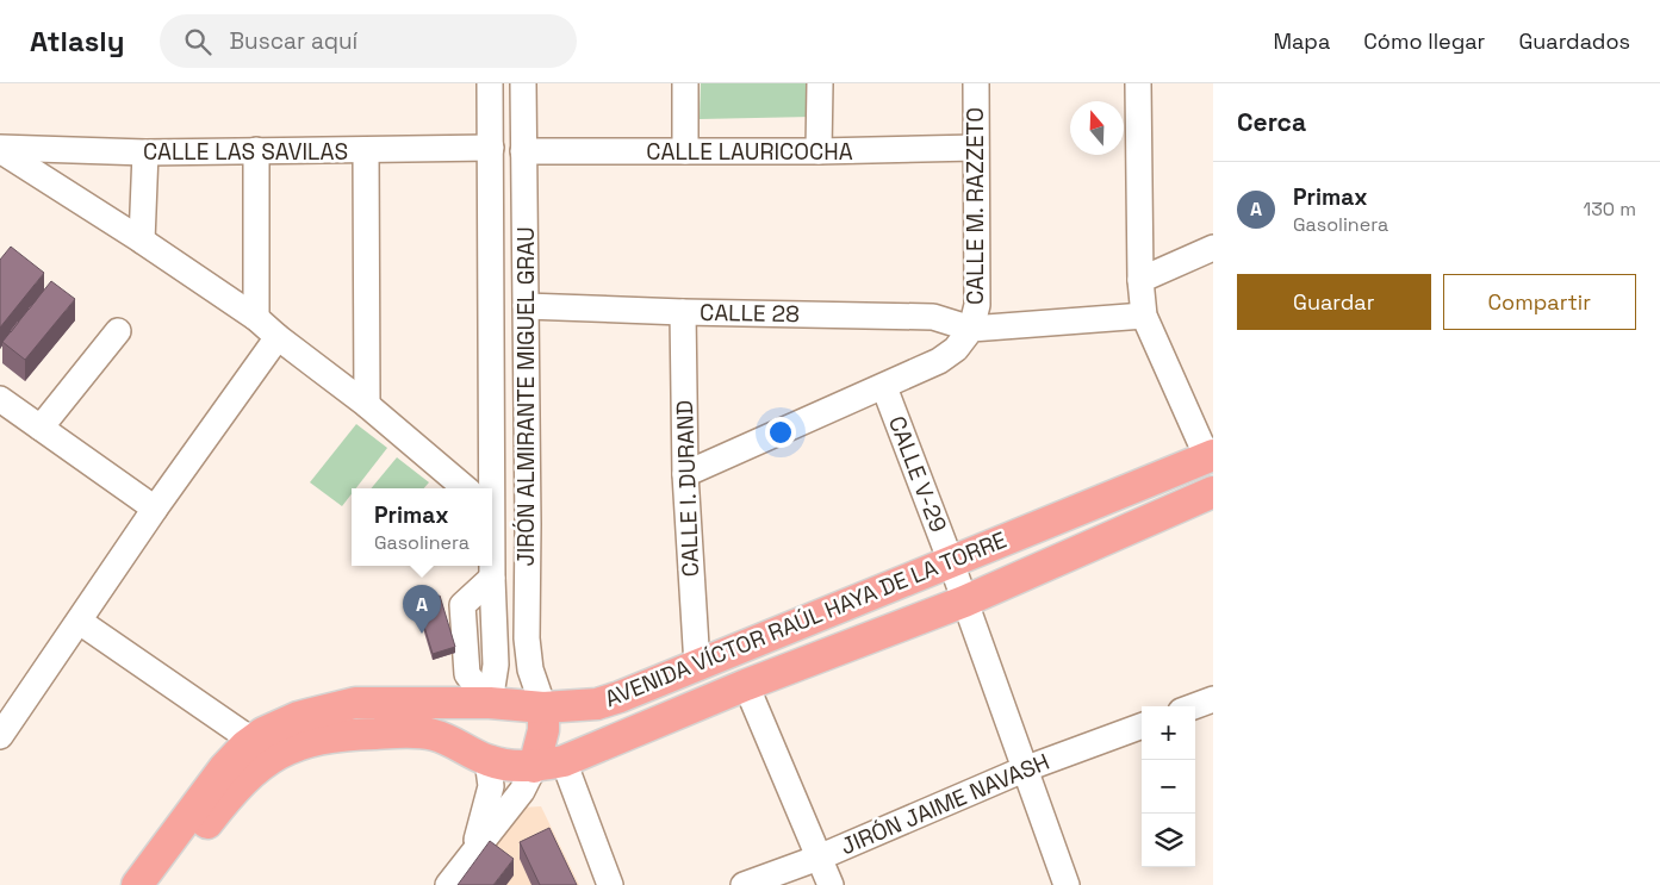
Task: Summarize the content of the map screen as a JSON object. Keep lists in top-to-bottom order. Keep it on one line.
{"streets":{"main road":["AVENIDA VÍCTOR RAÚL HAYA DE LA TORRE"],"street":["CALLE LAS SAVILAS","CALLE LAURICOCHA","CALLE M. RAZZETO","CALLE 28","JIRÓN ALMIRANTE MIGUEL GRAU","CALLE V-29","CALLE I. DURAND","JIRÓN JAIME NAVASH"]},"crossings":[["CALLE LAS SAVILAS","JIRÓN ALMIRANTE MIGUEL GRAU"],["CALLE LAURICOCHA","CALLE M. RAZZETO"],["CALLE LAURICOCHA","JIRÓN ALMIRANTE MIGUEL GRAU"],["CALLE M. RAZZETO","CALLE 28"],["CALLE 28","JIRÓN ALMIRANTE MIGUEL GRAU"],["CALLE 28","CALLE I. DURAND"],["JIRÓN ALMIRANTE MIGUEL GRAU","AVENIDA VÍCTOR RAÚL HAYA DE LA TORRE"],["CALLE V-29","AVENIDA VÍCTOR RAÚL HAYA DE LA TORRE"],["CALLE V-29","JIRÓN JAIME NAVASH"],["CALLE I. DURAND","AVENIDA VÍCTOR RAÚL HAYA DE LA TORRE"]],"north":"top","page":{"header":"Atlasly","search":"Buscar aquí","nav":["Mapa","Cómo llegar","Guardados"],"heading":"Cerca","list":[{"mark":"A","name":"Primax","note":"Gasolinera","value":"130 m"}],"buttons":["Guardar","Compartir"],"popup":["Primax","Gasolinera"],"pins":"A","map_buttons":["+","−"]}}
